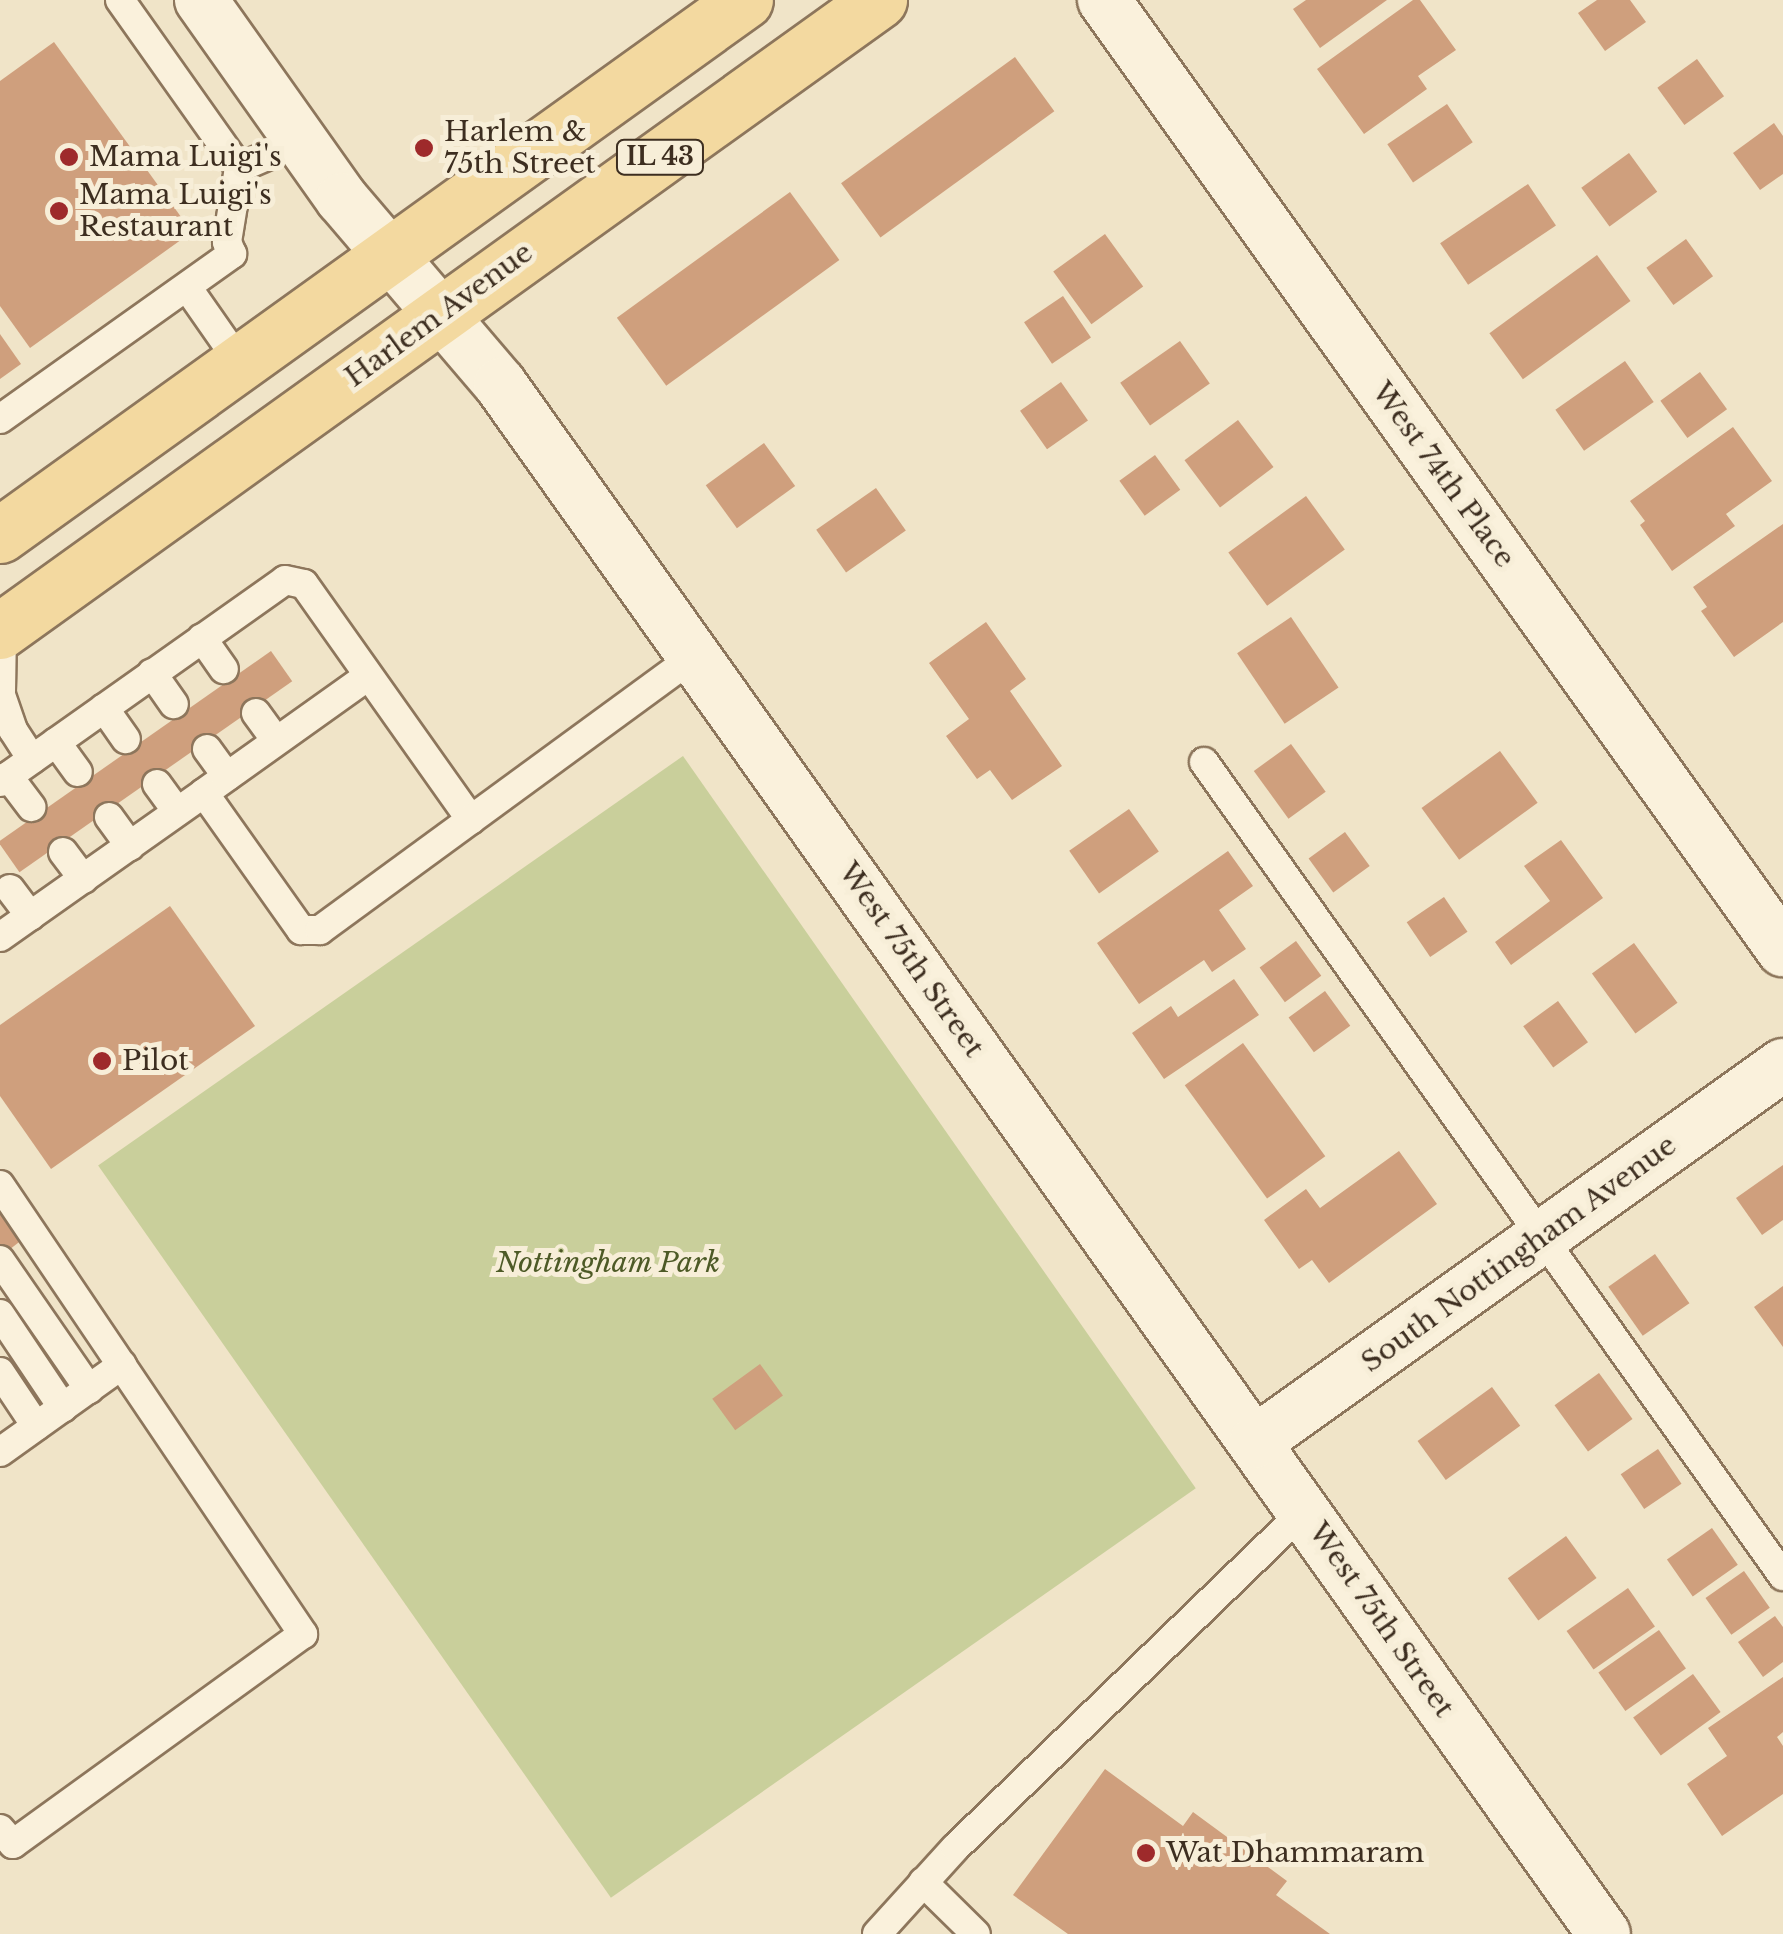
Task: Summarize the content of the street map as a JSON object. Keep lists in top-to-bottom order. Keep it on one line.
{"streets":{"main road":["IL 43","Harlem Avenue"],"street":["West 74th Place","West 75th Street","South Nottingham Avenue"]},"crossings":[["IL 43","West 75th Street"],["Harlem Avenue","West 75th Street"],["West 75th Street","South Nottingham Avenue"]],"parks":["Nottingham Park"],"places":["Harlem & 75th Street","Mama Luigi's","Mama Luigi's Restaurant","Pilot","Wat Dhammaram"]}
